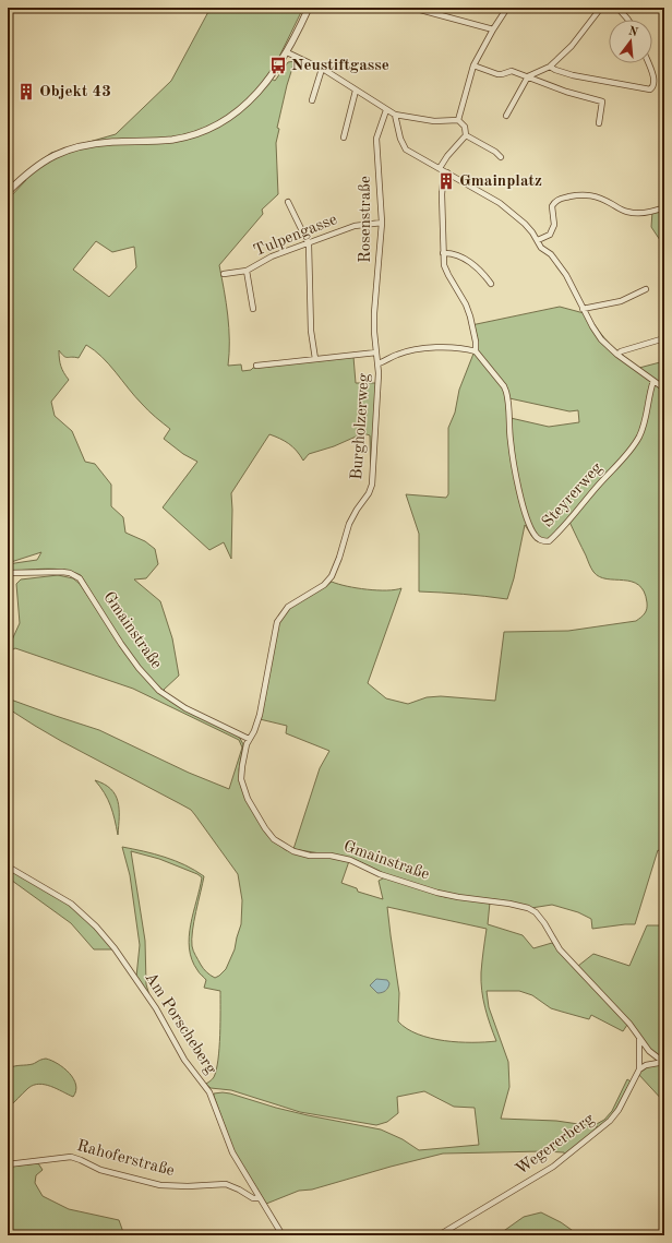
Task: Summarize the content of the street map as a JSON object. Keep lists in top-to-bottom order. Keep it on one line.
{"streets":{"street":["Rosenstraße","Tulpengasse","Burgholzerweg","Steyrerweg","Gmainstraße","Am Porscheberg","Wegererberg","Rahoferstraße"]},"crossings":[["Rosenstraße","Tulpengasse"],["Rosenstraße","Burgholzerweg"],["Burgholzerweg","Steyrerweg"],["Burgholzerweg","Gmainstraße"],["Gmainstraße","Wegererberg"],["Am Porscheberg","Rahoferstraße"]],"places":{"bus stop":["Neustiftgasse"],"building":["Objekt 43","Gmainplatz"]},"north":"top"}
